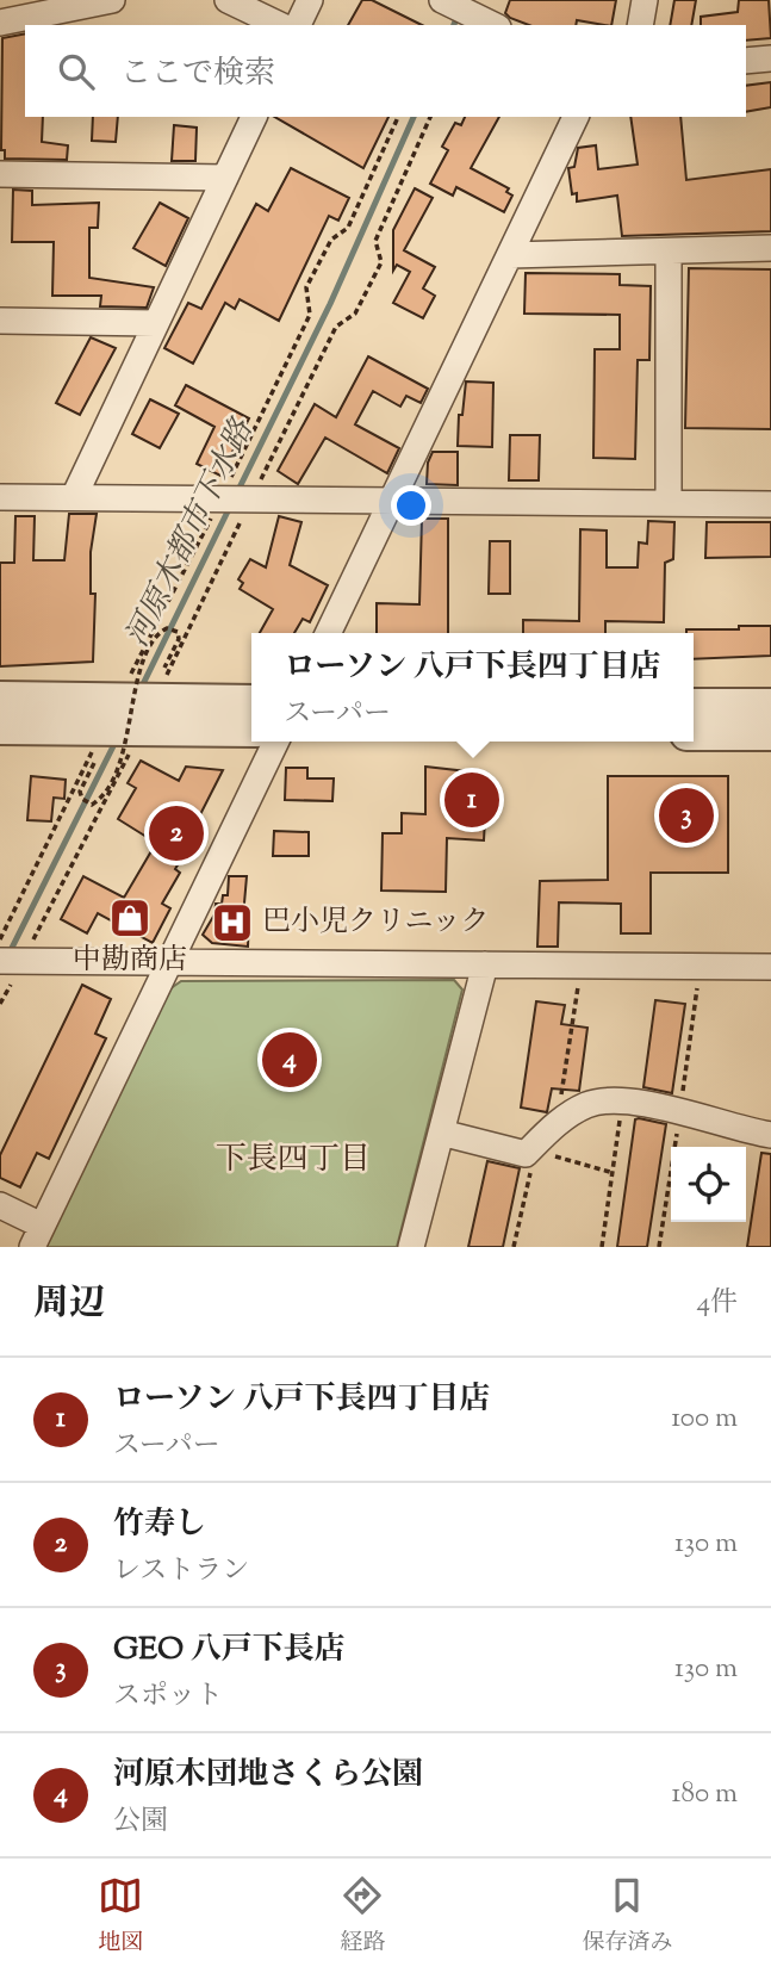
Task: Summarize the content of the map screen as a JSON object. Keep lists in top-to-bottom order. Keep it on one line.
{"districts":["下長四丁目"],"water":["河原木都市下水路"],"places":{"shop":["中勘商店"],"hospital":["巴小児クリニック"]},"page":{"search":"ここで検索","popup":["ローソン 八戸下長四丁目店","スーパー"],"pins":["1","3","2","4"],"heading":["周辺","4件"],"list":[{"mark":"1","name":"ローソン 八戸下長四丁目店","note":"スーパー","value":"100 m"},{"mark":"2","name":"竹寿し","note":"レストラン","value":"130 m"},{"mark":"3","name":"GEO 八戸下長店","note":"スポット","value":"130 m"},{"mark":"4","name":"河原木団地さくら公園","note":"公園","value":"180 m"}],"nav":["地図","経路","保存済み"]}}
